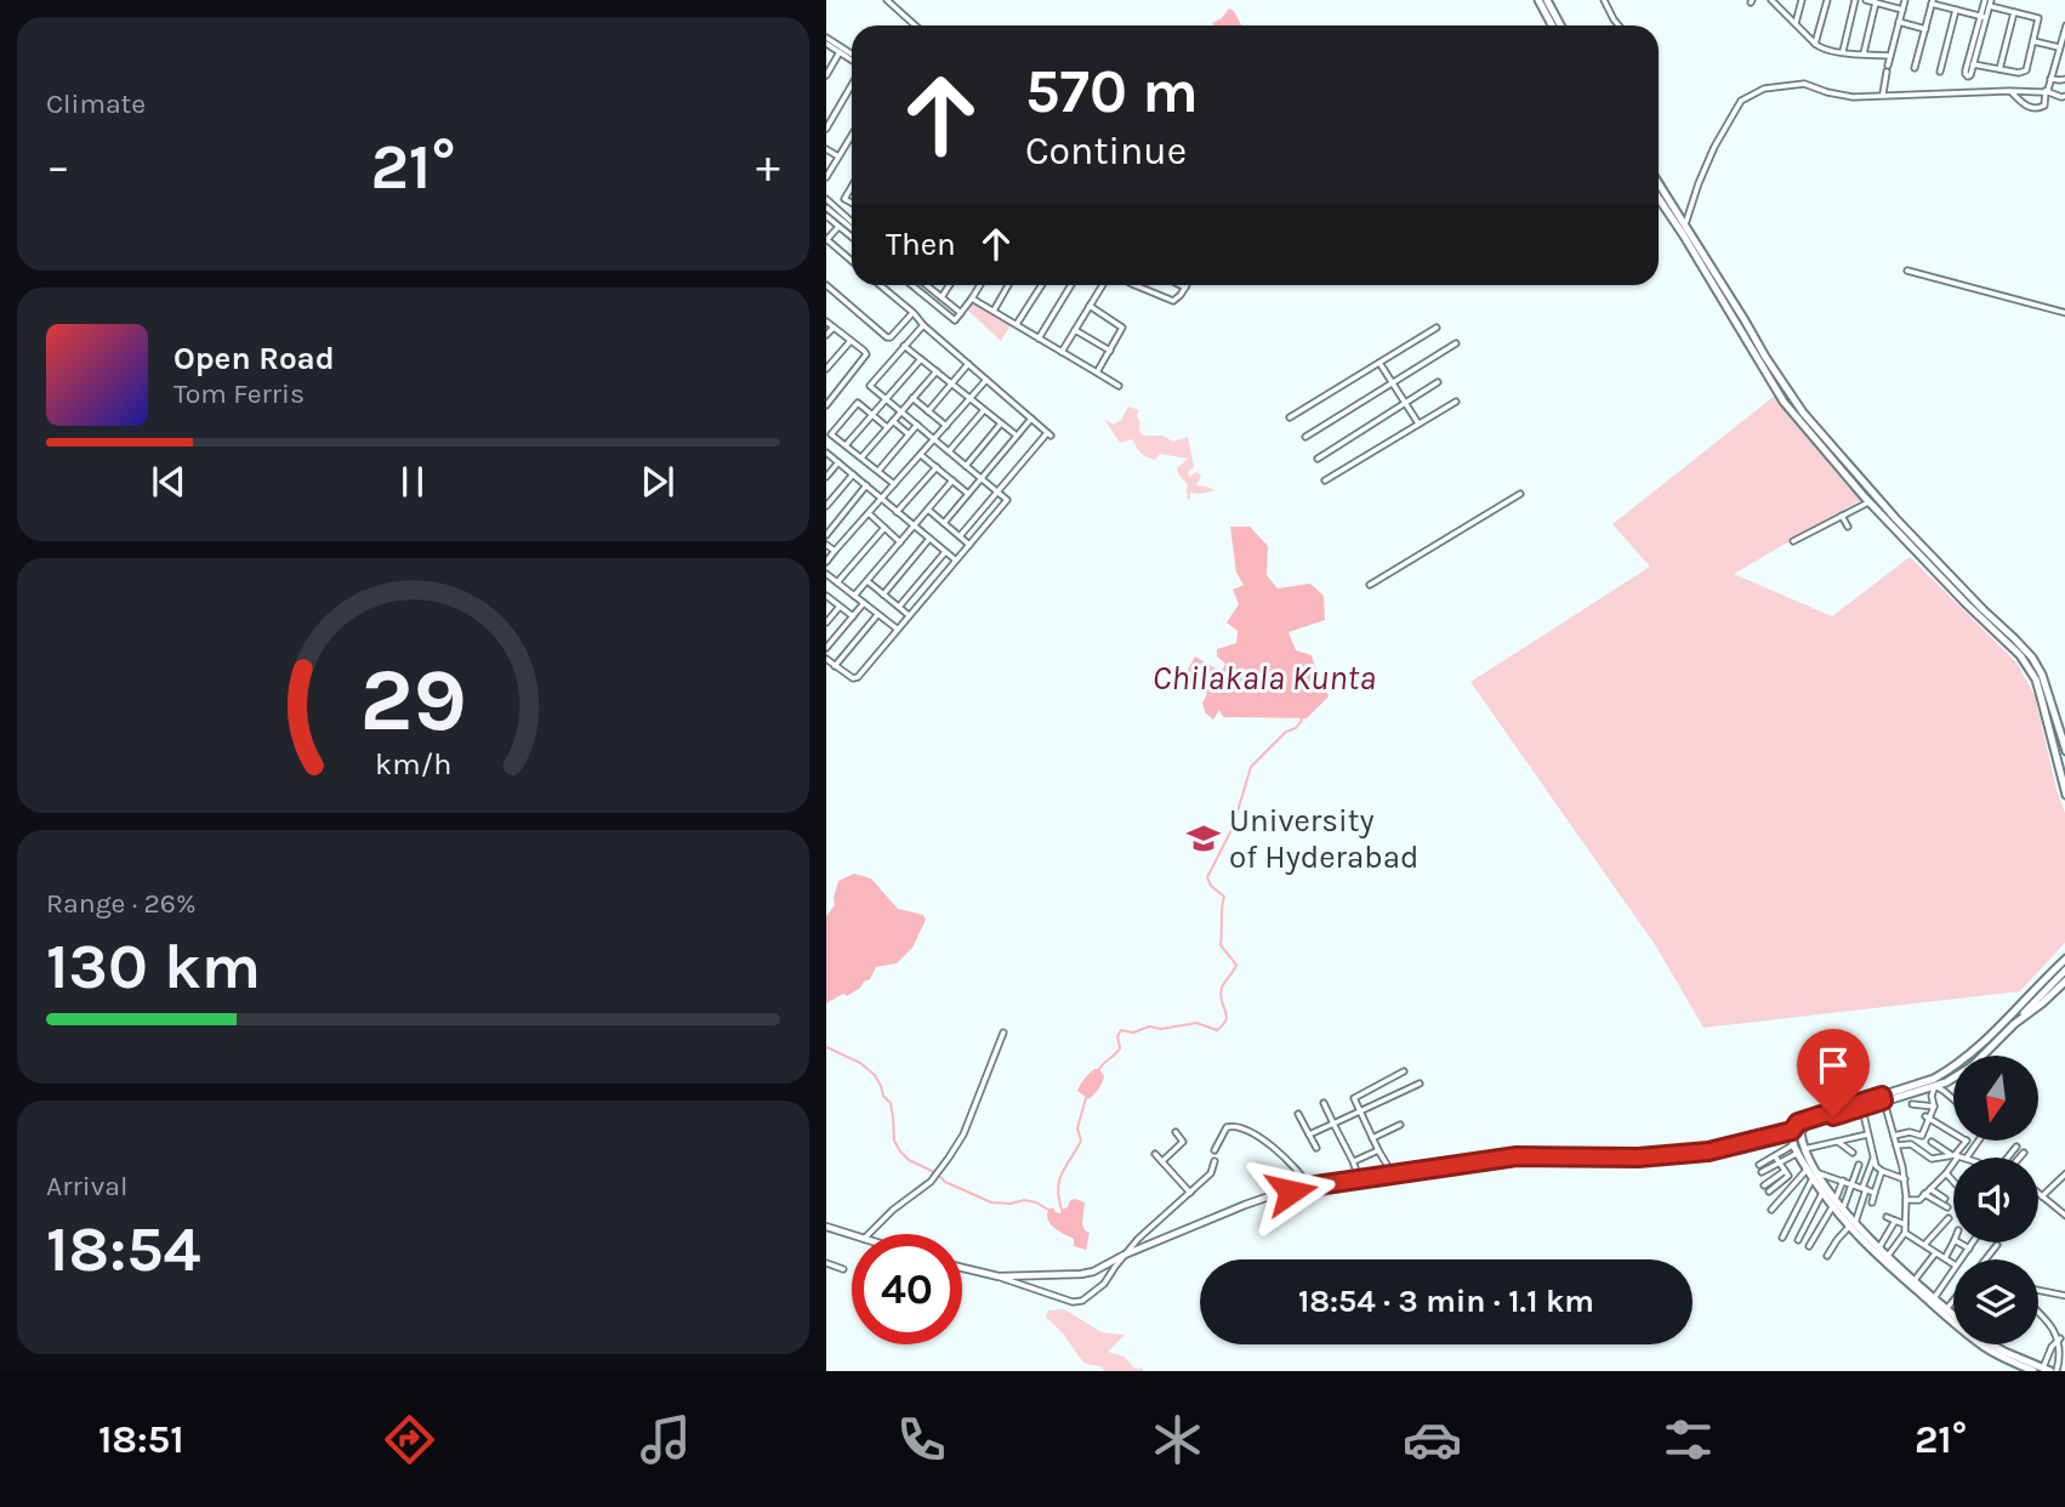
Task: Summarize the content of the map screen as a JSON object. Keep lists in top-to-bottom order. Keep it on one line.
{"water":["Chilakala Kunta"],"places":{"school or university":["University of Hyderabad"]},"north":"bottom","page":{"tile":["Climate",["Range · 26%","130 km"],["Arrival","18:54"]],"turn":["570 m","Continue"],"heat":["−","21°","+"],"then":"Then","song":["Open Road","Tom Ferris"],"limit":"40","trip":"18:54 · 3 min · 1.1 km","tabs":["18:51","21°"],"gauge":["29","km/h"]}}
